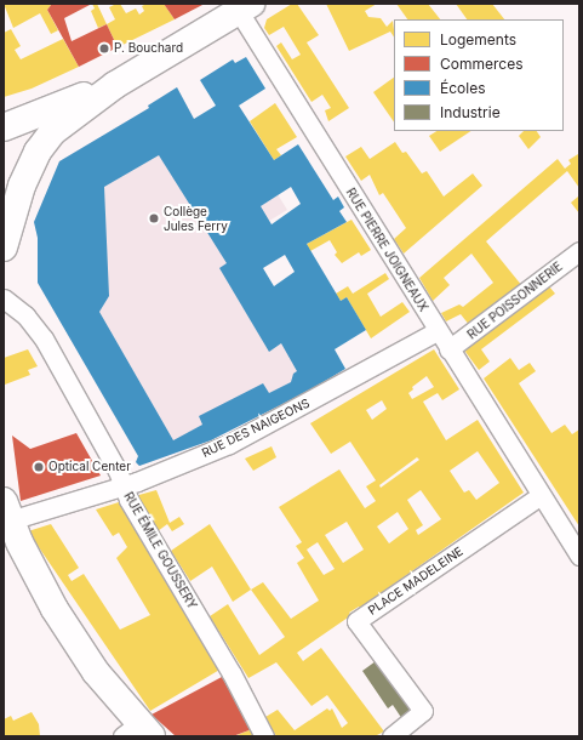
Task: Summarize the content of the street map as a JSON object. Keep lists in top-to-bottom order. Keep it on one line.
{"streets":{"street":["RUE PIERRE JOIGNEAUX","RUE POISSONNERIE","RUE DES NAIGEONS","RUE ÉMILE GOUSSERY","PLACE MADELEINE"]},"crossings":[["RUE PIERRE JOIGNEAUX","RUE POISSONNERIE"],["RUE PIERRE JOIGNEAUX","RUE DES NAIGEONS"],["RUE PIERRE JOIGNEAUX","PLACE MADELEINE"],["RUE DES NAIGEONS","RUE ÉMILE GOUSSERY"]],"places":["P. Bouchard","Collège Jules Ferry","Optical Center"],"legend":["Logements","Commerces","Écoles","Industrie"]}
